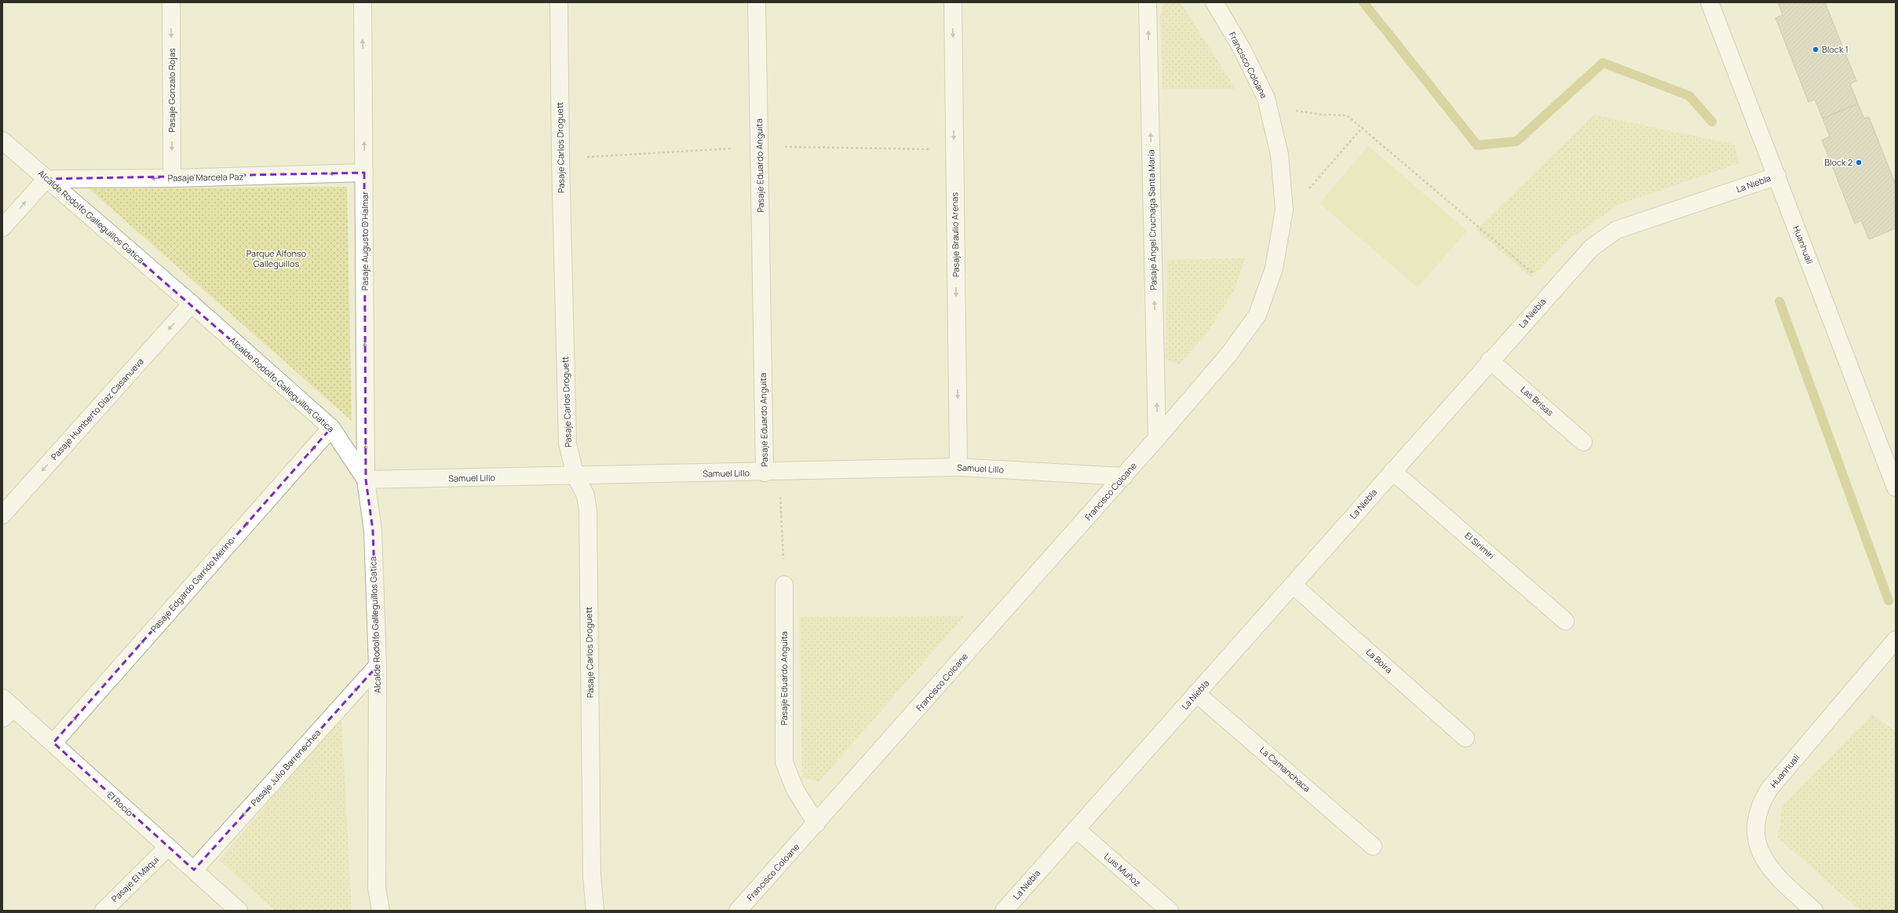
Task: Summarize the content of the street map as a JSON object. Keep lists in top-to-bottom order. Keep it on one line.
{"streets":{"street":["Francisco Coloane","Pasaje Gonzalo Rojas","Pasaje Carlos Droguett","Pasaje Eduardo Anguita","Pasaje Marcela Paz","La Niebla","Alcalde Rodolfo Galleguillos Gatica","Pasaje Ángel Cruchaga Santa María","Pasaje Braulio Arenas","Pasaje Augusto D'Halmar","Huanhualí","Las Brisas","Pasaje Humberto Díaz Casanueva","Samuel Lillo","El Sirimiri","Pasaje Edgardo Garrido Merino","La Boira","Pasaje Julio Barrenechea","La Camanchaca","El Rocío","Luis Muñoz","Pasaje El Maqui"]},"crossings":[["Francisco Coloane","Pasaje Eduardo Anguita"],["Francisco Coloane","Pasaje Ángel Cruchaga Santa María"],["Francisco Coloane","Samuel Lillo"],["Pasaje Gonzalo Rojas","Pasaje Marcela Paz"],["Pasaje Carlos Droguett","Samuel Lillo"],["Pasaje Eduardo Anguita","Samuel Lillo"],["Pasaje Marcela Paz","Alcalde Rodolfo Galleguillos Gatica"],["Pasaje Marcela Paz","Pasaje Augusto D'Halmar"],["La Niebla","Huanhualí"],["La Niebla","Las Brisas"],["La Niebla","El Sirimiri"],["La Niebla","La Boira"],["La Niebla","La Camanchaca"],["La Niebla","Luis Muñoz"],["Alcalde Rodolfo Galleguillos Gatica","Pasaje Augusto D'Halmar"],["Alcalde Rodolfo Galleguillos Gatica","Pasaje Humberto Díaz Casanueva"],["Alcalde Rodolfo Galleguillos Gatica","Samuel Lillo"],["Alcalde Rodolfo Galleguillos Gatica","Pasaje Edgardo Garrido Merino"],["Alcalde Rodolfo Galleguillos Gatica","Pasaje Julio Barrenechea"],["Pasaje Braulio Arenas","Samuel Lillo"],["Pasaje Augusto D'Halmar","Samuel Lillo"],["Pasaje Edgardo Garrido Merino","El Rocío"],["Pasaje Julio Barrenechea","El Rocío"],["El Rocío","Pasaje El Maqui"]],"one_way":["Pasaje Gonzalo Rojas","Pasaje Marcela Paz","Pasaje Ángel Cruchaga Santa María","Pasaje Braulio Arenas","Pasaje Augusto D'Halmar","Pasaje Humberto Díaz Casanueva","Pasaje Edgardo Garrido Merino","Pasaje Julio Barrenechea"],"parks":["Parque Alfonso Galleguillos"],"places":["Block 1","Block 2"]}
